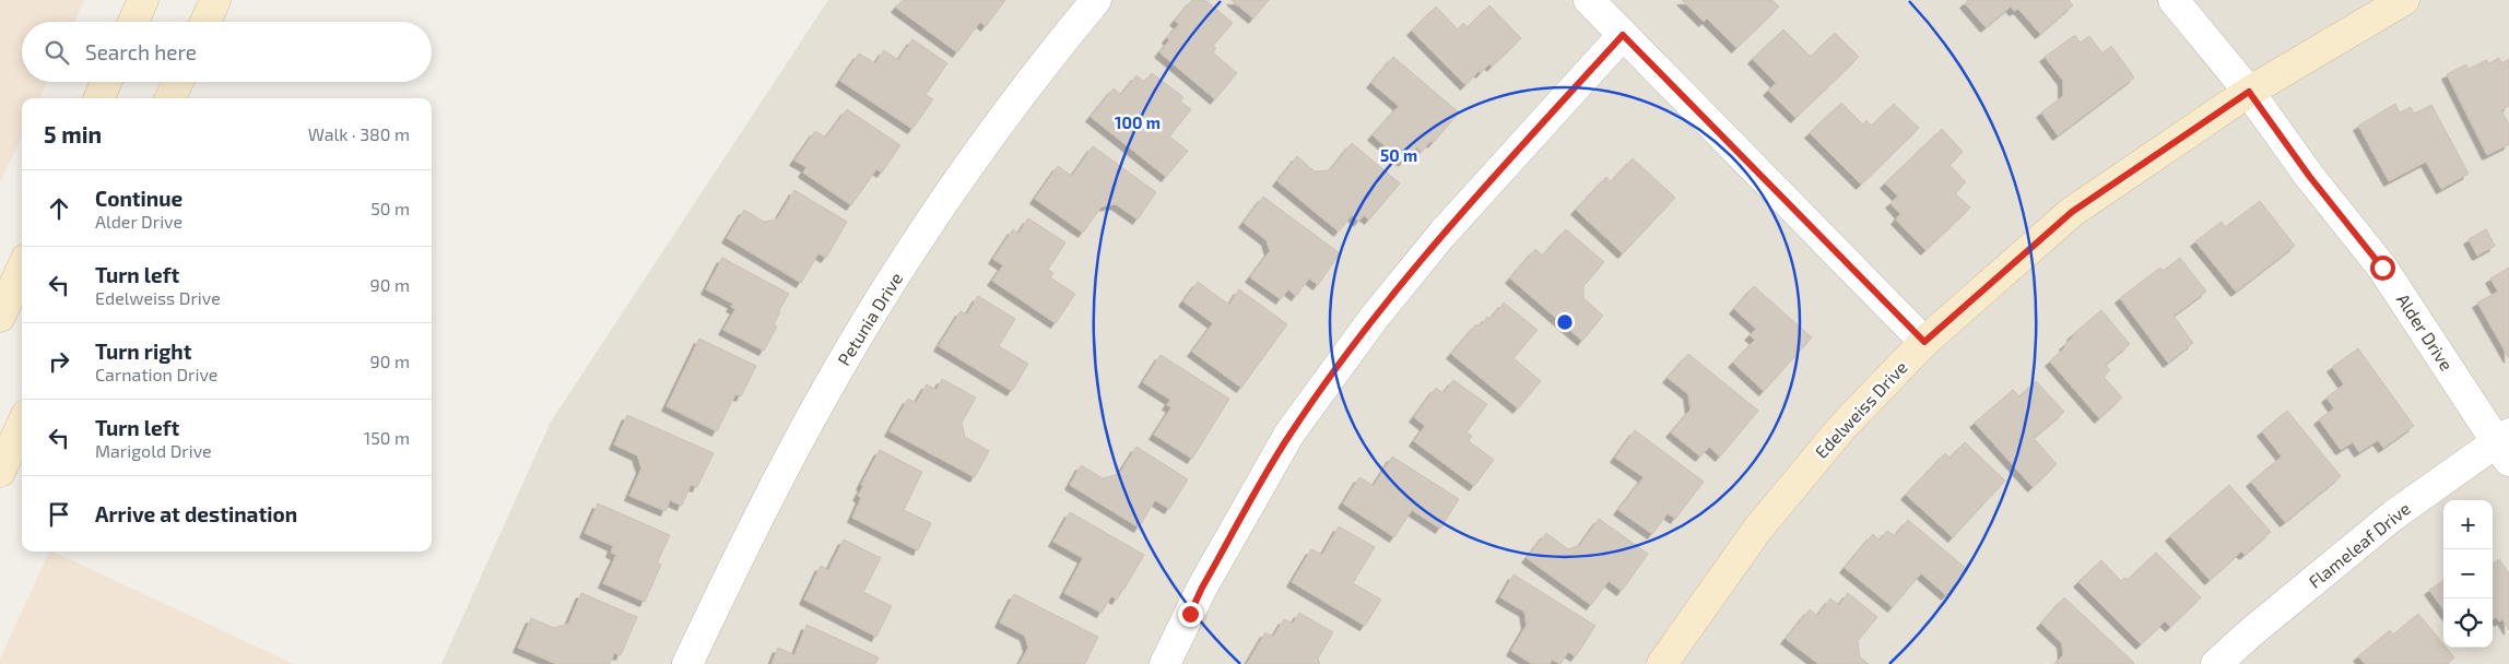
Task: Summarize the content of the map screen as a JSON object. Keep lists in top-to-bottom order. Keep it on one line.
{"streets":{"street":["Petunia Drive","Alder Drive","Edelweiss Drive","Flameleaf Drive"]},"crossings":[["Alder Drive","Edelweiss Drive"],["Alder Drive","Flameleaf Drive"]],"page":{"search":"Search here","heading":["5 min","Walk · 380 m"],"list":[["Continue","Alder Drive","50 m"],["Turn left","Edelweiss Drive","90 m"],["Turn right","Carnation Drive","90 m"],["Turn left","Marigold Drive","150 m"],"Arrive at destination"],"map_buttons":["+","−"]},"rings":["100 m","50 m"]}
